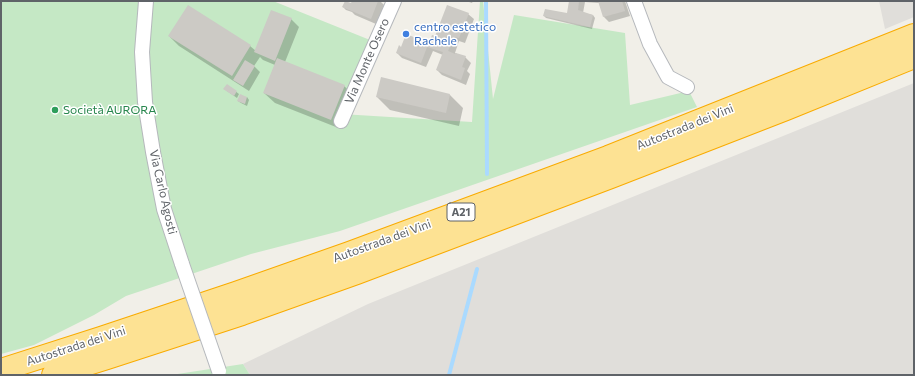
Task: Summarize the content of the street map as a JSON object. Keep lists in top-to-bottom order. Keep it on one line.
{"streets":{"highway":["Autostrada dei Vini","A21"],"street":["Via Monte Osero","Via Carlo Agosti"]},"places":["centro estetico Rachele","Società AURORA"]}
